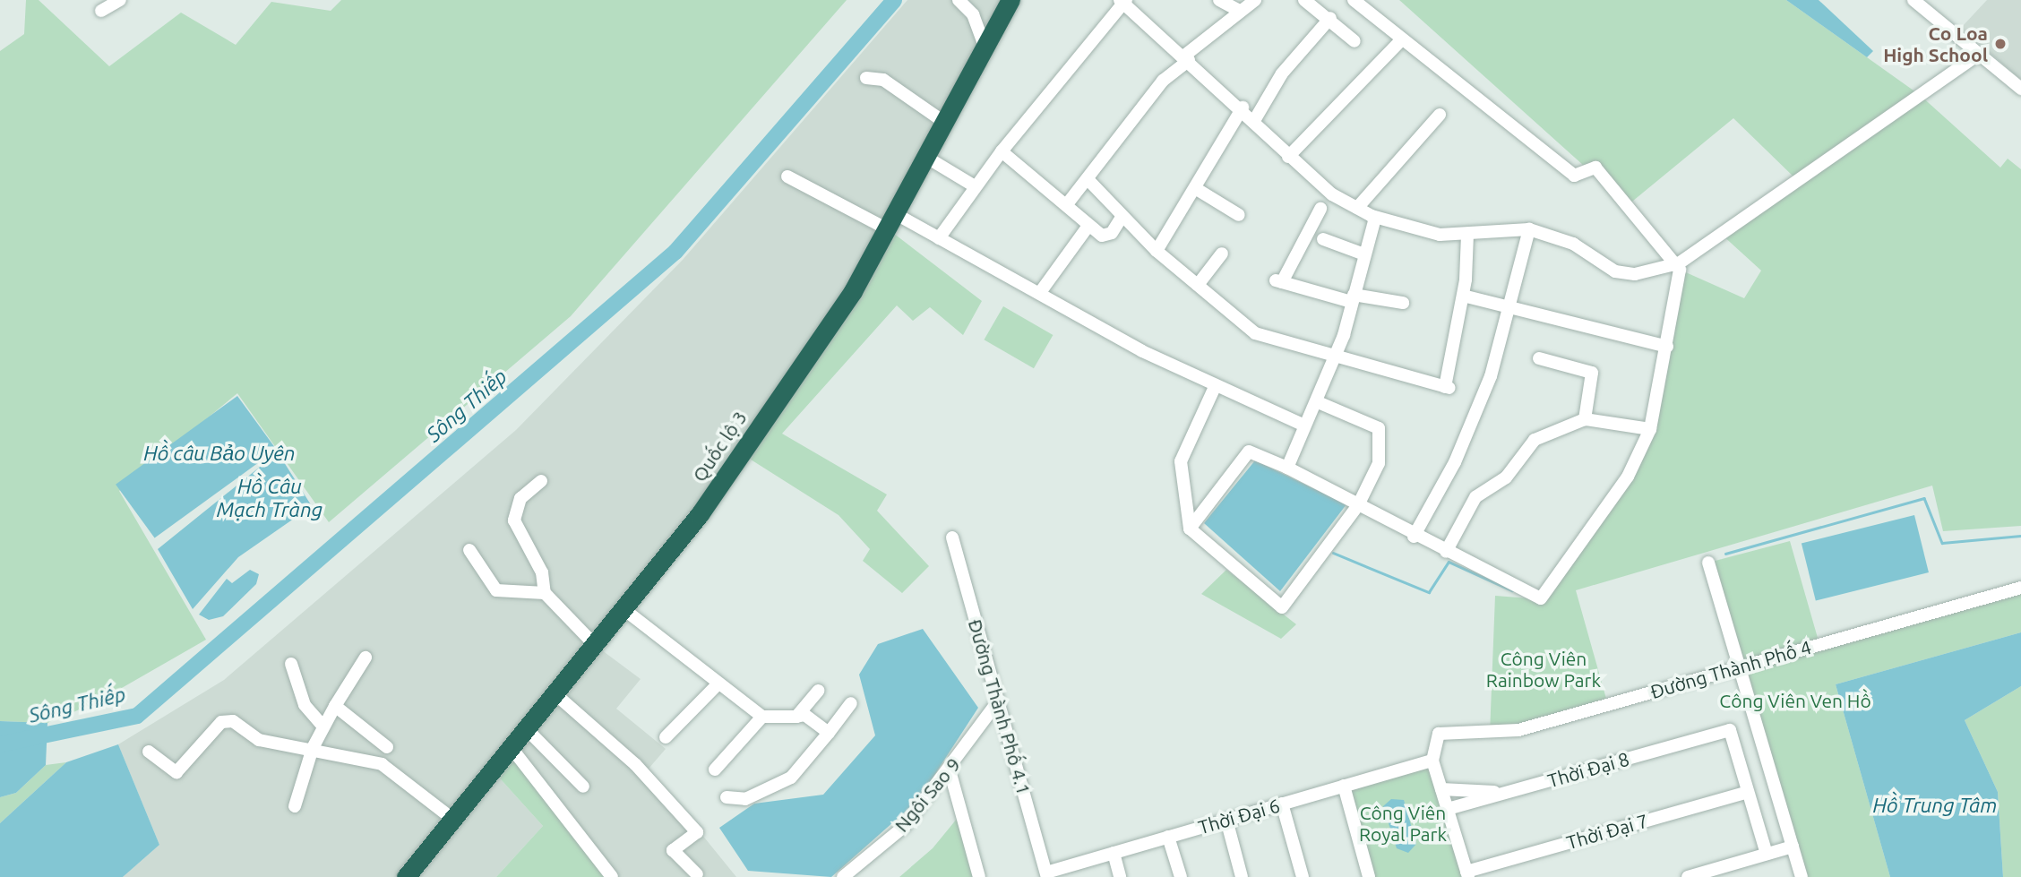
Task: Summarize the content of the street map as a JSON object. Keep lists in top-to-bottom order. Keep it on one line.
{"streets":{"highway":["Quốc lộ 3"],"street":["Đường Thành Phố 4","Đường Thành Phố 4.1","Thời Đại 8","Ngôi Sao 9","Thời Đại 6","Thời Đại 7"]},"crossings":[["Đường Thành Phố 4","Thời Đại 6"],["Đường Thành Phố 4.1","Ngôi Sao 9"],["Đường Thành Phố 4.1","Thời Đại 6"],["Thời Đại 8","Thời Đại 7"]],"water":["Sông Thiếp","Hồ câu Bảo Uyên","Hồ Câu Mạch Tràng","Hồ Trung Tâm"],"parks":["Công Viên Rainbow Park","Công Viên Ven Hồ","Công Viên Royal Park"],"places":["Co Loa High School"]}
